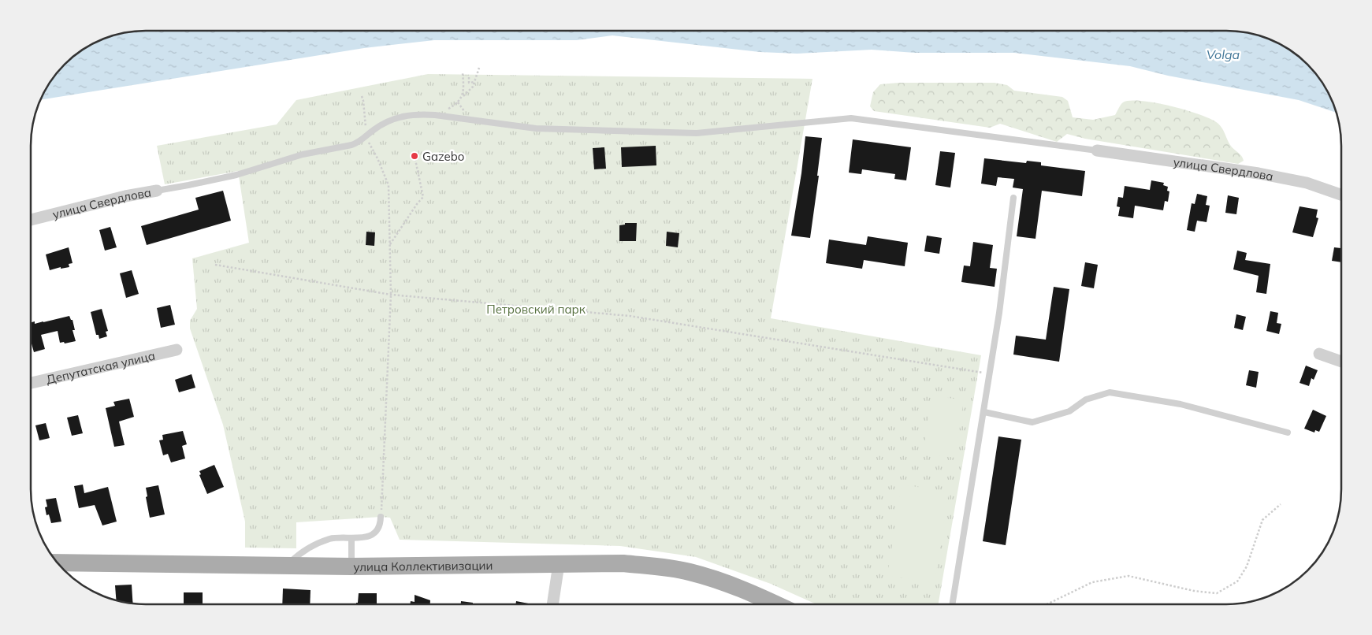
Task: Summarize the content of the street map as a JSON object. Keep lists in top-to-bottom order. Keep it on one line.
{"streets":{"main road":["улица Коллективизации"],"street":["улица Свердлова","Депутатская улица"]},"water":["Volga"],"parks":["Петровский парк"],"places":["Gazebo"]}
